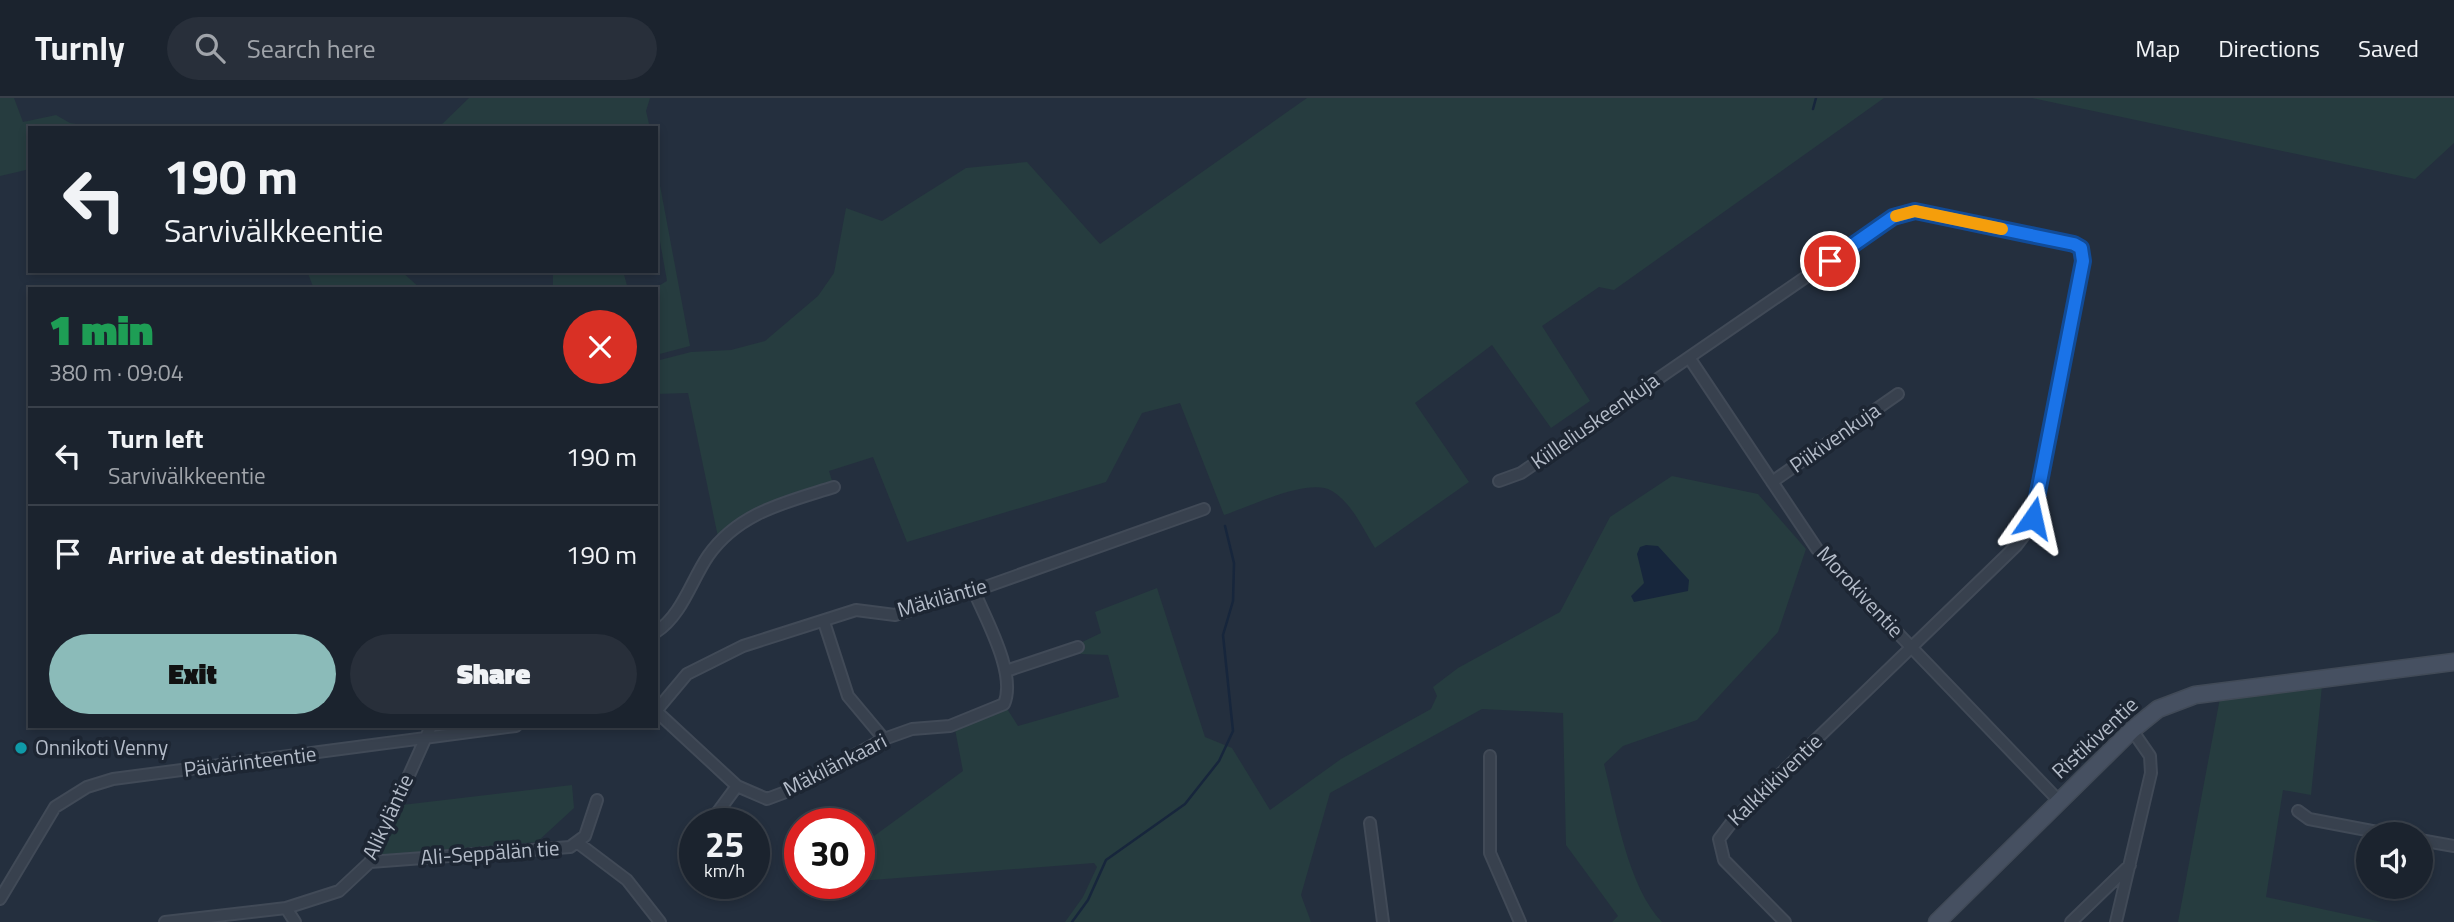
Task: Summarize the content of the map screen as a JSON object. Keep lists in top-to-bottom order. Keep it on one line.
{"streets":{"street":["Kiilleliuskeenkuja","Piikivenkuja","Morokiventie","Mäkiläntie","Ristikiventie","Päivärinteentie","Mäkilänkaari","Kalkkikiventie","Alikyläntie","Ali-Seppälän tie"]},"crossings":[["Kiilleliuskeenkuja","Morokiventie"],["Kiilleliuskeenkuja","Kalkkikiventie"],["Piikivenkuja","Morokiventie"],["Morokiventie","Ristikiventie"],["Morokiventie","Kalkkikiventie"],["Mäkiläntie","Mäkilänkaari"],["Päivärinteentie","Alikyläntie"],["Alikyläntie","Ali-Seppälän tie"]],"places":["Onnikoti Venny"],"page":{"header":"Turnly","search":"Search here","nav":["Map","Directions","Saved"],"turn":["190 m","Sarvivälkkeentie"],"heading":["1 min","380 m · 09:04"],"list":[{"name":"Turn left","note":"Sarvivälkkeentie","value":"190 m"},{"name":"Arrive at destination","value":"190 m"}],"buttons":["Exit","Share"],"speed":"25 km/h","limit":"30"}}
